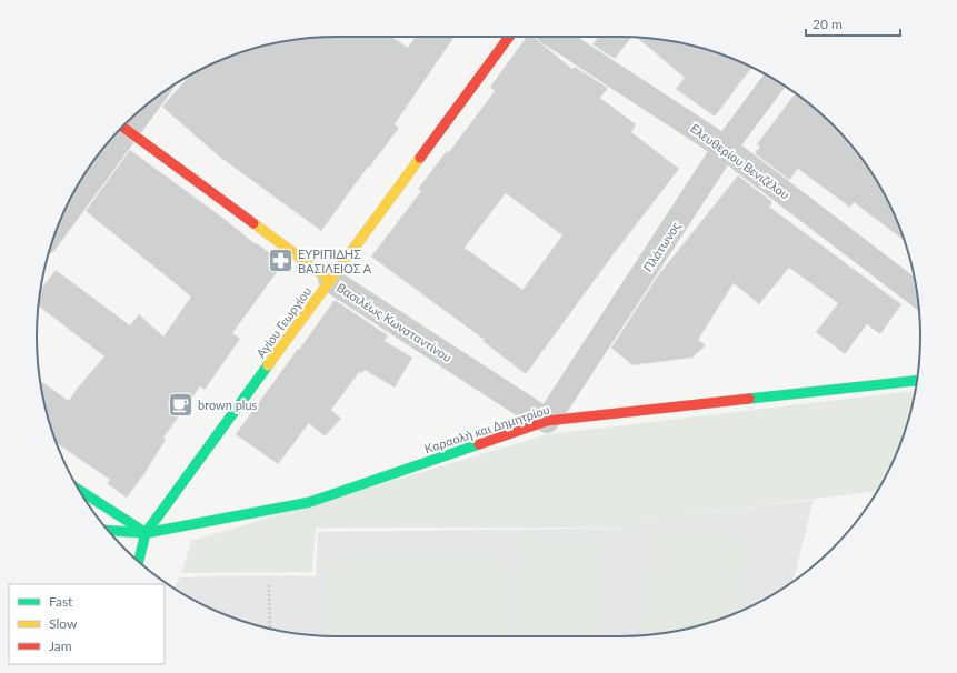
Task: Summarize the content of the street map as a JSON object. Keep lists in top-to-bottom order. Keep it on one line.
{"streets":{"street":["Ελευθερίου Βενιζέλου","Πλάτωνος","Αγίου Γεωργίου","Βασιλέως Κωνσταντίνου","Καραολή και Δημητρίου"]},"crossings":[["Ελευθερίου Βενιζέλου","Πλάτωνος"],["Πλάτωνος","Βασιλέως Κωνσταντίνου"],["Πλάτωνος","Καραολή και Δημητρίου"],["Αγίου Γεωργίου","Βασιλέως Κωνσταντίνου"],["Αγίου Γεωργίου","Καραολή και Δημητρίου"],["Βασιλέως Κωνσταντίνου","Καραολή και Δημητρίου"]],"places":{"pharmacy":["ΕΥΡΙΠΙΔΗΣ ΒΑΣΙΛΕΙΟΣ Α"],"cafe":["brown plus"]},"legend":["Fast","Slow","Jam"],"scale_bar":"20 m"}
